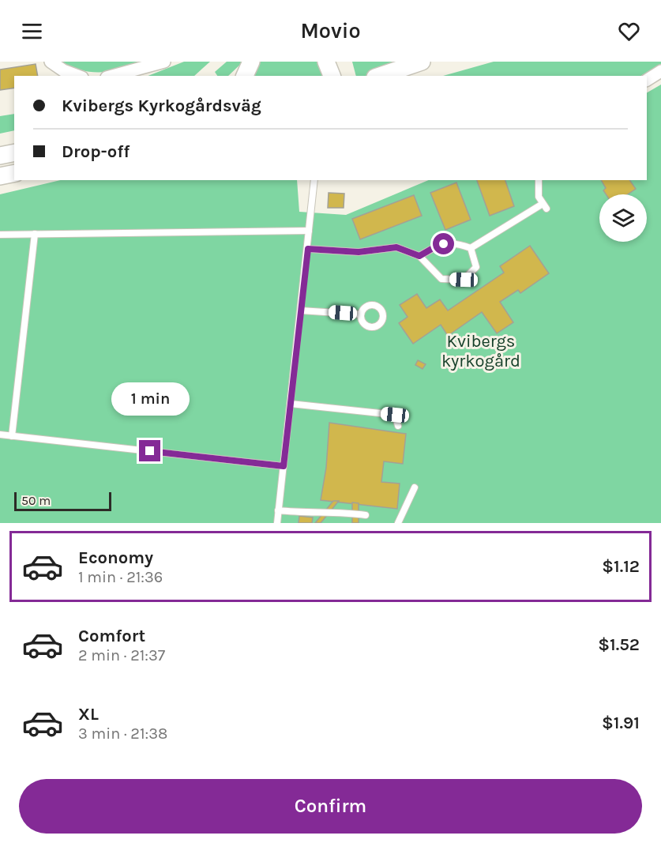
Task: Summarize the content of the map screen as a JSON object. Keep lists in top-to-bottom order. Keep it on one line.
{"parks":["Kvibergs kyrkogård"],"scale_bar":"50 m","page":{"header":"Movio","banner":["Kvibergs Kyrkogårdsväg","Drop-off"],"bubble":"1 min","scale":"50 m","list":[{"name":"Economy","note":"1 min · 21:36","value":"$1.12"},{"name":"Comfort","note":"2 min · 21:37","value":"$1.52"},{"name":"XL","note":"3 min · 21:38","value":"$1.91"}],"buttons":"Confirm"}}
